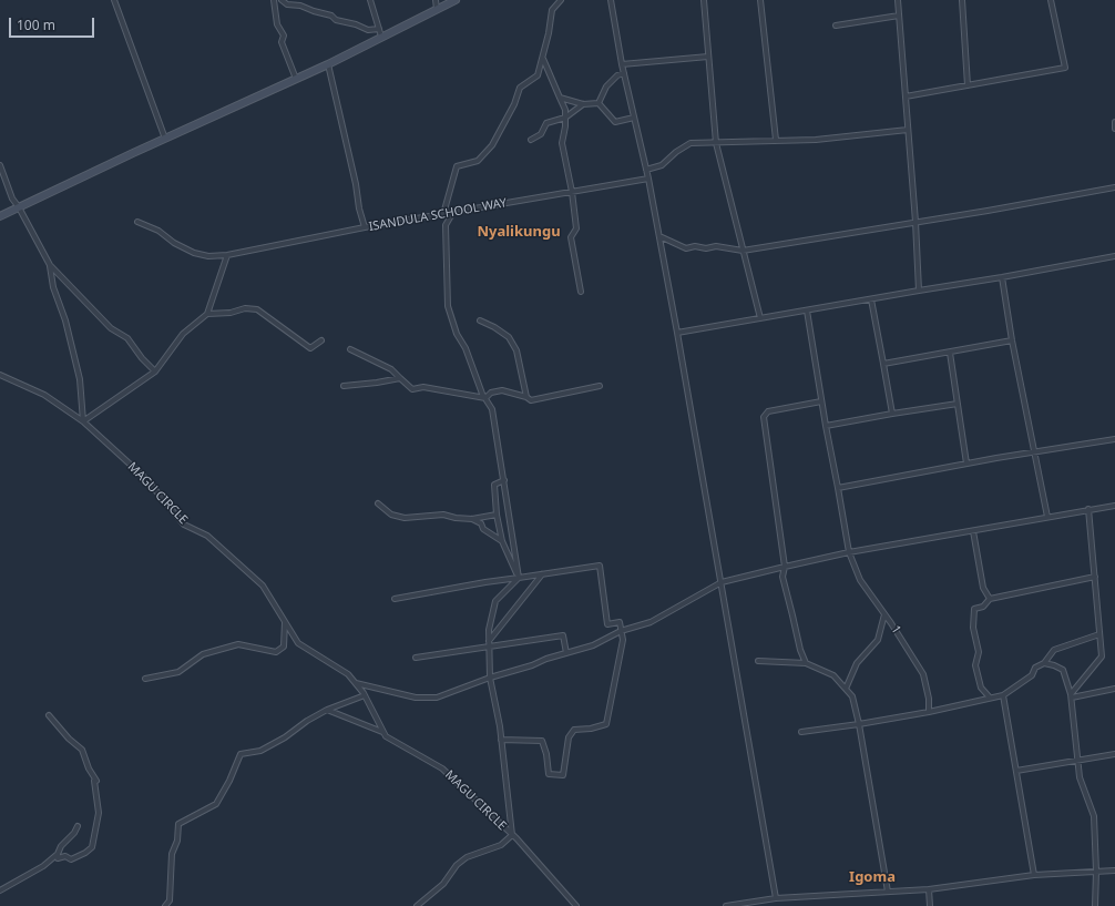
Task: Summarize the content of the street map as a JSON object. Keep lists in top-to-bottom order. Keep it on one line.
{"streets":{"street":["ISANDULA SCHOOL WAY","MAGU CIRCLE","1"]},"districts":["Nyalikungu","Igoma"],"scale_bar":"100 m"}
